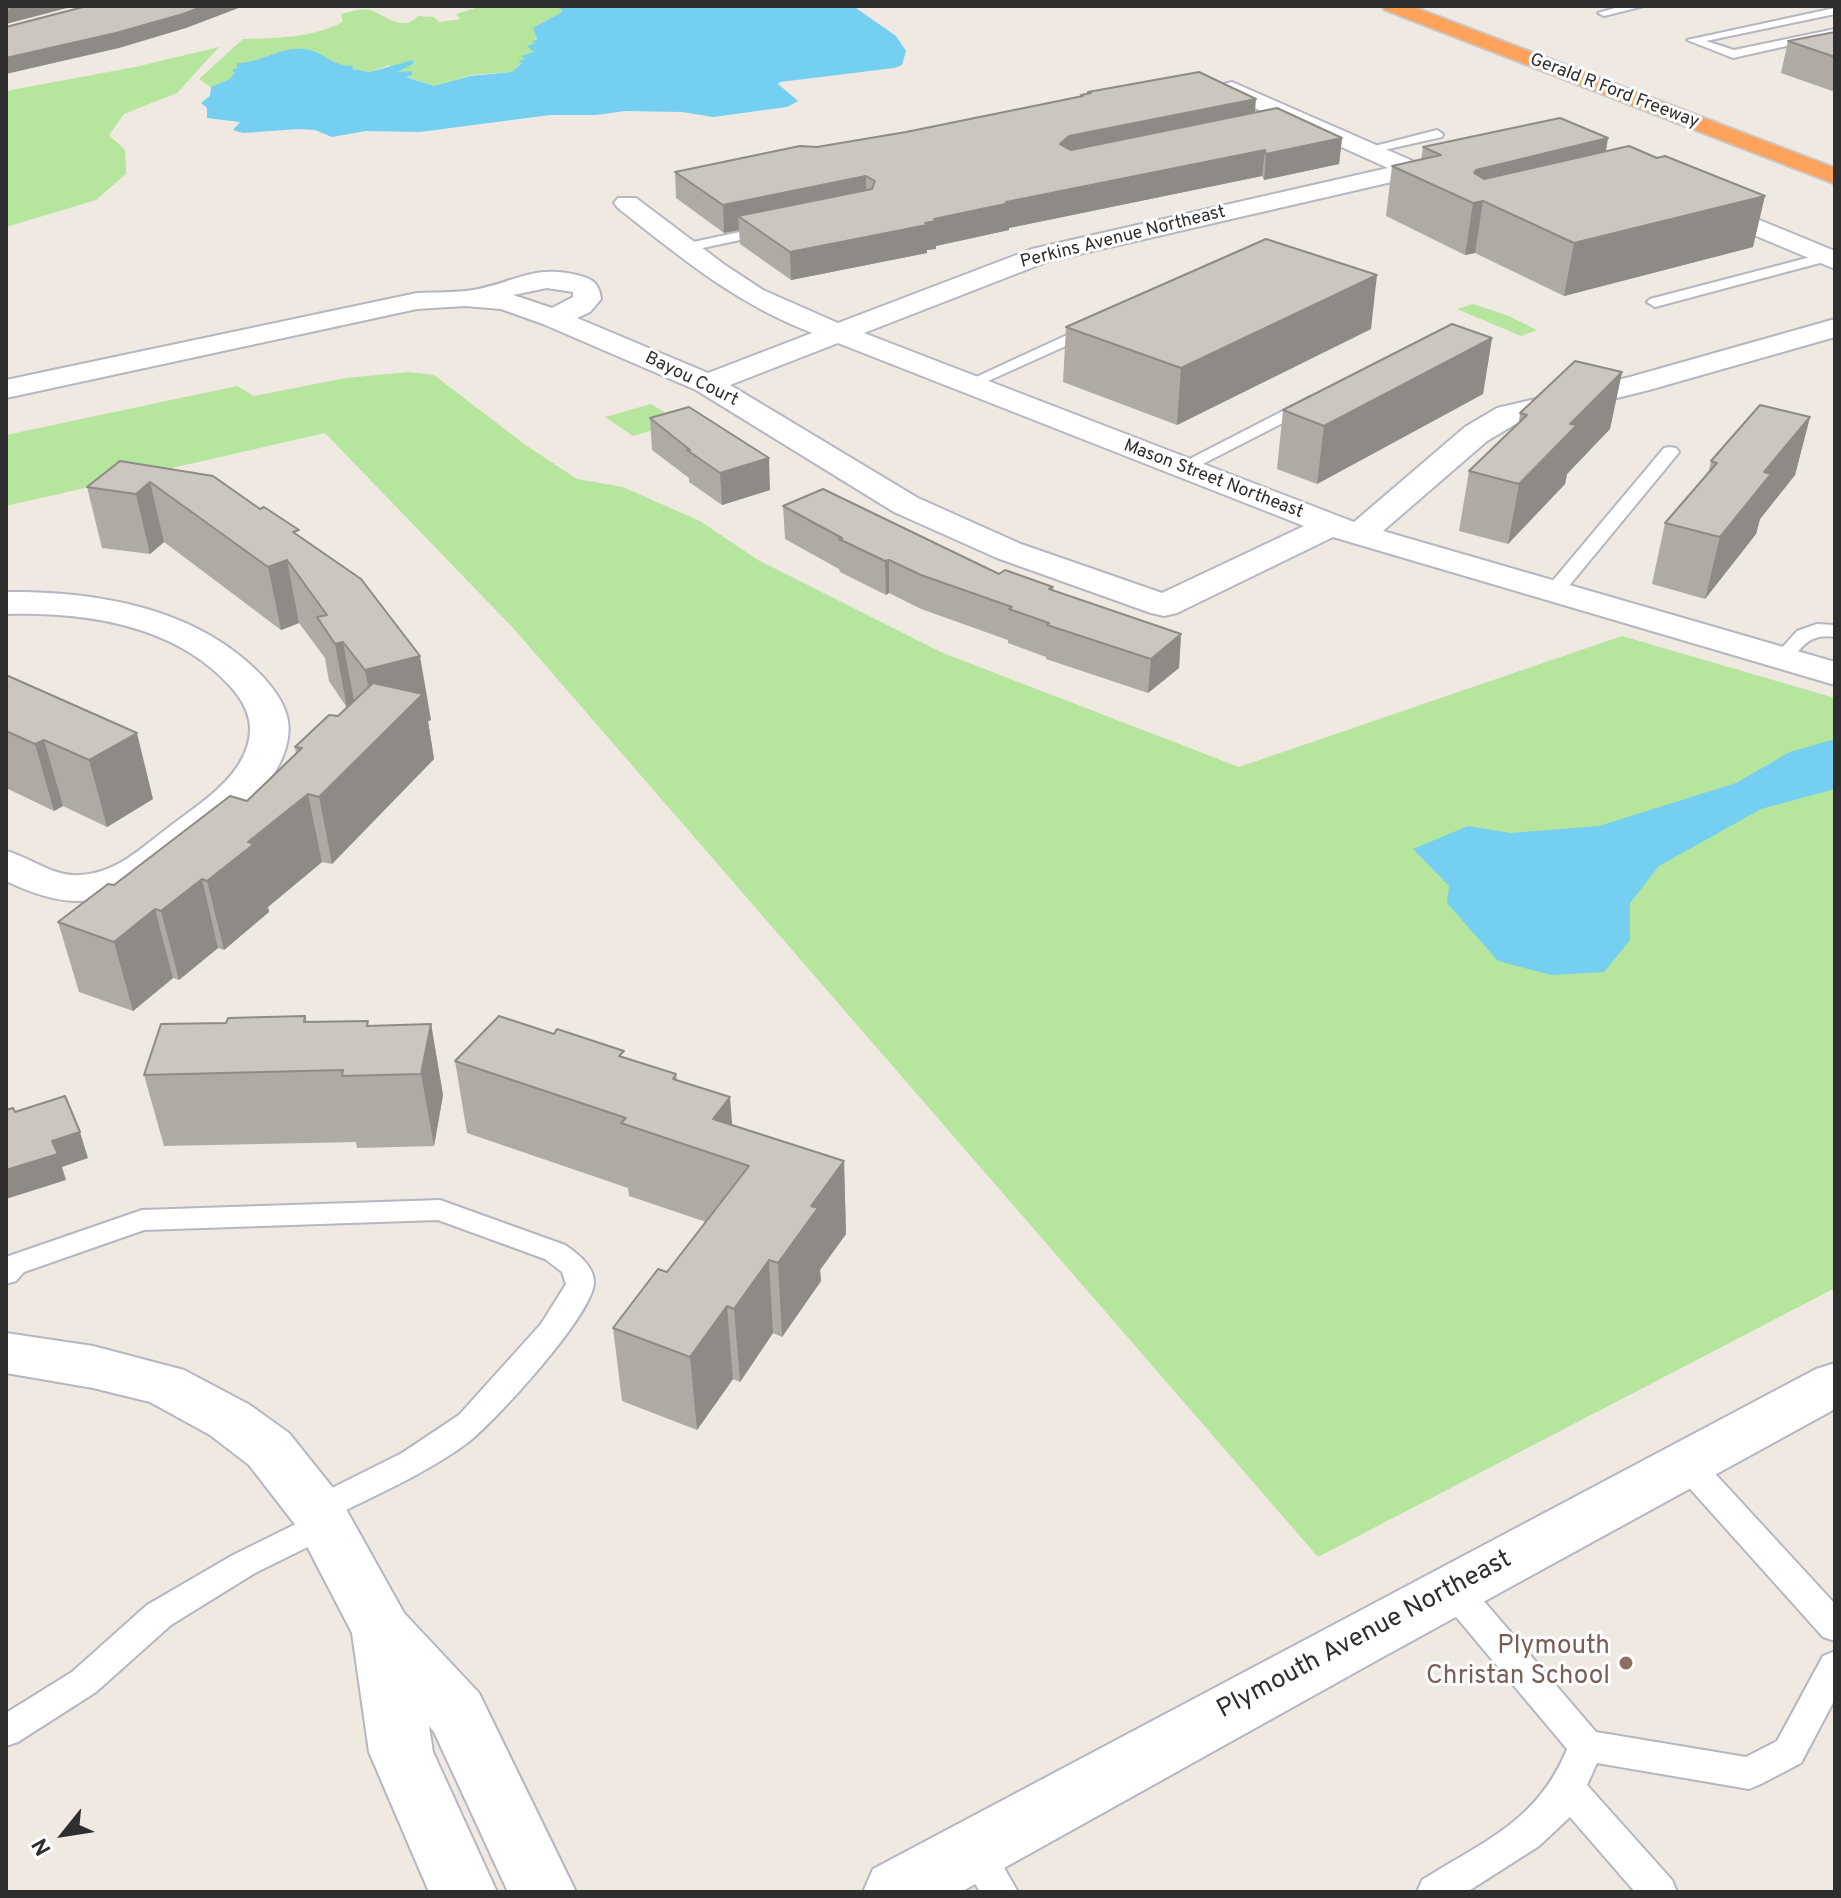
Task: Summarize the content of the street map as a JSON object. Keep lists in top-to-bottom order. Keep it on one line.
{"streets":{"highway":["Gerald R Ford Freeway"],"street":["Perkins Avenue Northeast","Bayou Court","Mason Street Northeast","Plymouth Avenue Northeast"]},"crossings":[["Perkins Avenue Northeast","Bayou Court"],["Perkins Avenue Northeast","Mason Street Northeast"],["Bayou Court","Mason Street Northeast"]],"places":["Plymouth Christan School"],"north":"bottom left"}
